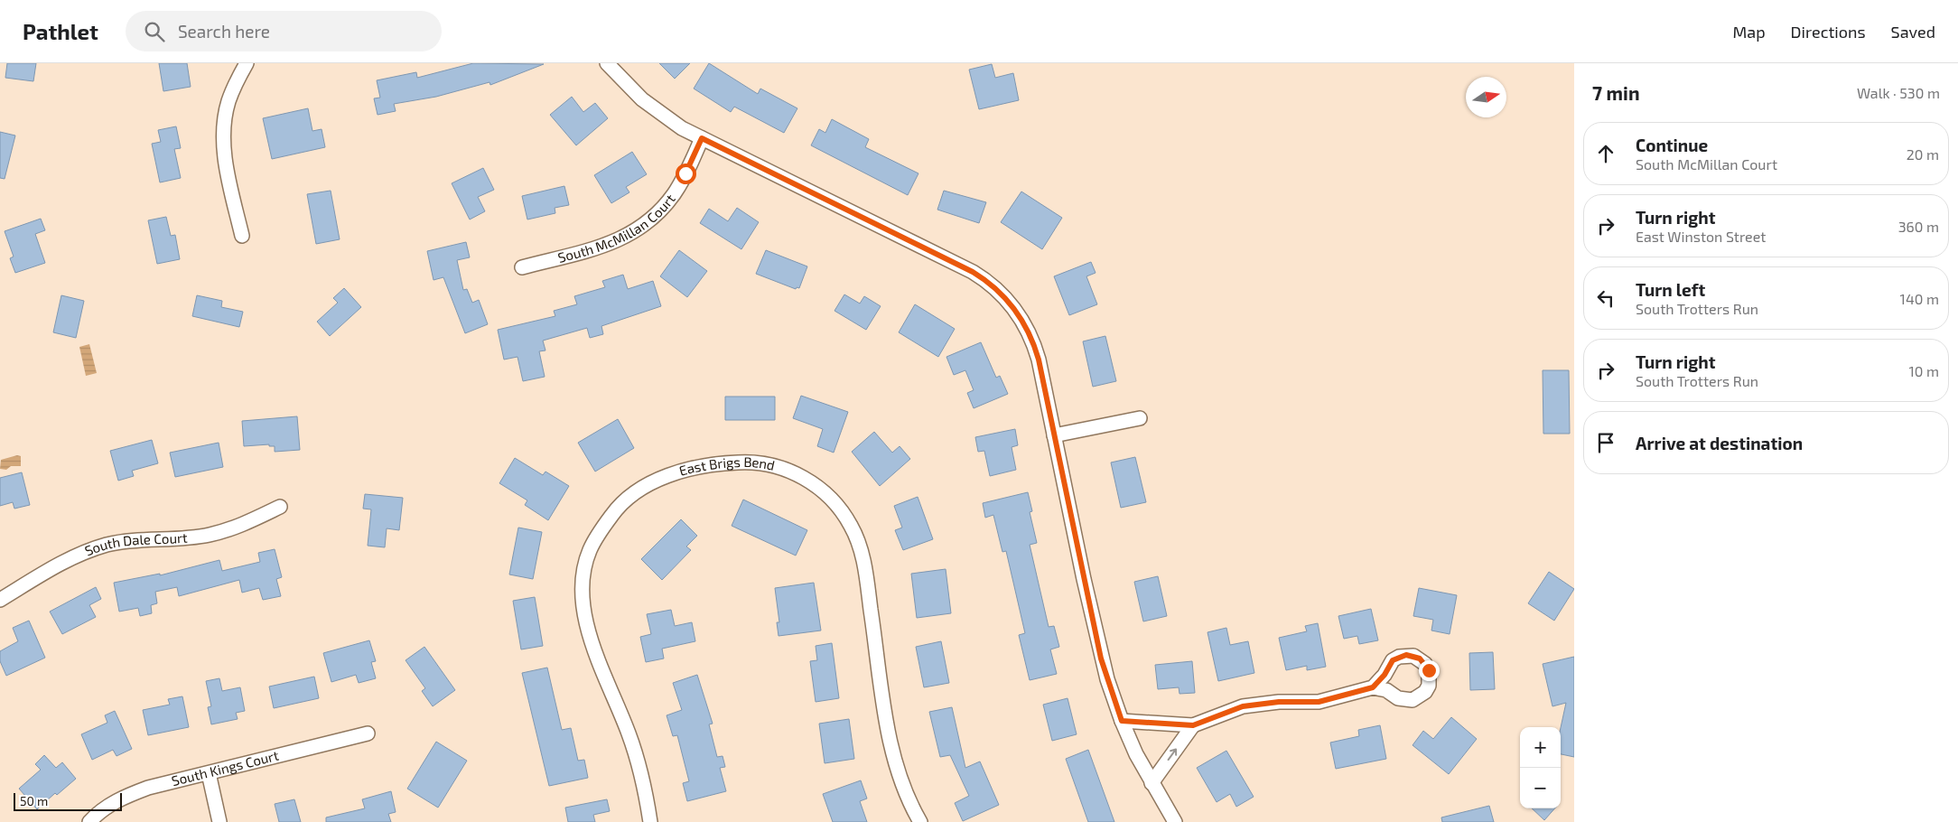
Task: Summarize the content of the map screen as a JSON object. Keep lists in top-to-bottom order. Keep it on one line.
{"streets":{"street":["South McMillan Court","East Brigs Bend","South Dale Court","South Kings Court"]},"scale_bar":"50 m","north":"right","page":{"header":"Pathlet","search":"Search here","nav":["Map","Directions","Saved"],"heading":["7 min","Walk · 530 m"],"list":[["Continue","South McMillan Court","20 m"],["Turn right","East Winston Street","360 m"],["Turn left","South Trotters Run","140 m"],["Turn right","South Trotters Run","10 m"],"Arrive at destination"],"map_buttons":["+","−"],"scale":"50 m"}}
